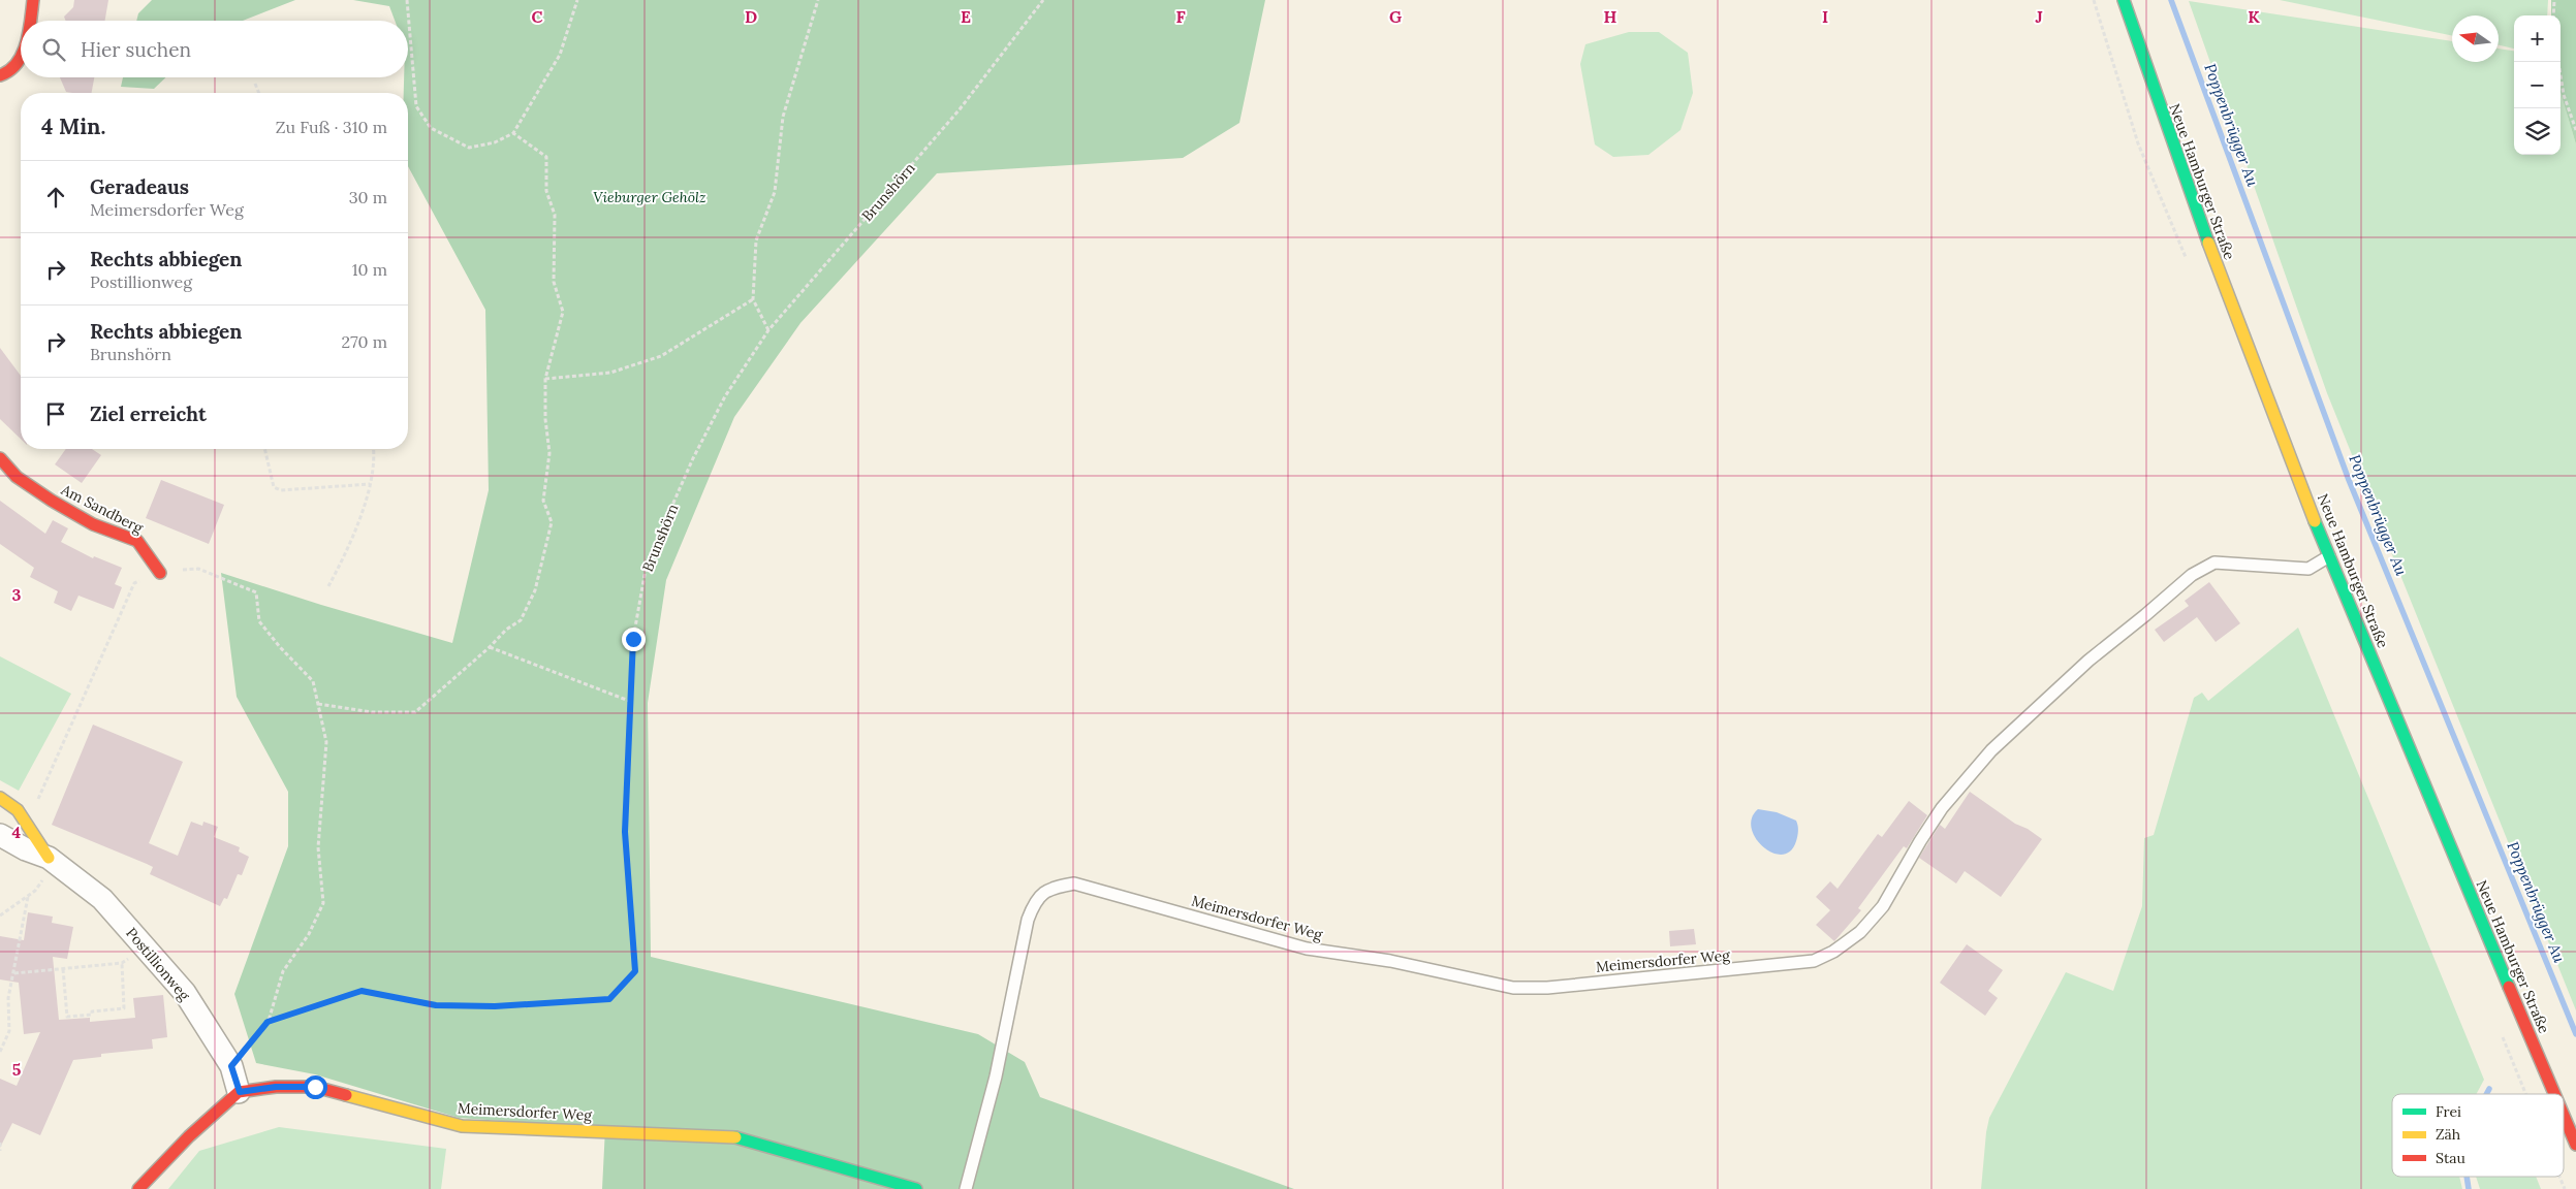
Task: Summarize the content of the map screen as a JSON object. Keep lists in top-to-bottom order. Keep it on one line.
{"streets":{"main road":["Neue Hamburger Straße","Am Sandberg","Meimersdorfer Weg","Postillionweg"],"path":["Brunshörn"]},"crossings":[["Neue Hamburger Straße","Meimersdorfer Weg"],["Meimersdorfer Weg","Postillionweg"]],"water":["Poppenbrügger Au"],"parks":["Vieburger Gehölz"],"legend":["Frei","Zäh","Stau"],"north":"left","page":{"map_buttons":["+","−"],"search":"Hier suchen","heading":["4 Min.","Zu Fuß · 310 m"],"list":[["Geradeaus","Meimersdorfer Weg","30 m"],["Rechts abbiegen","Postillionweg","10 m"],["Rechts abbiegen","Brunshörn","270 m"],"Ziel erreicht"]},"grid":{"columns":["C","D","E","F","G","H","I","J","K"],"rows":["3","4","5"]}}
